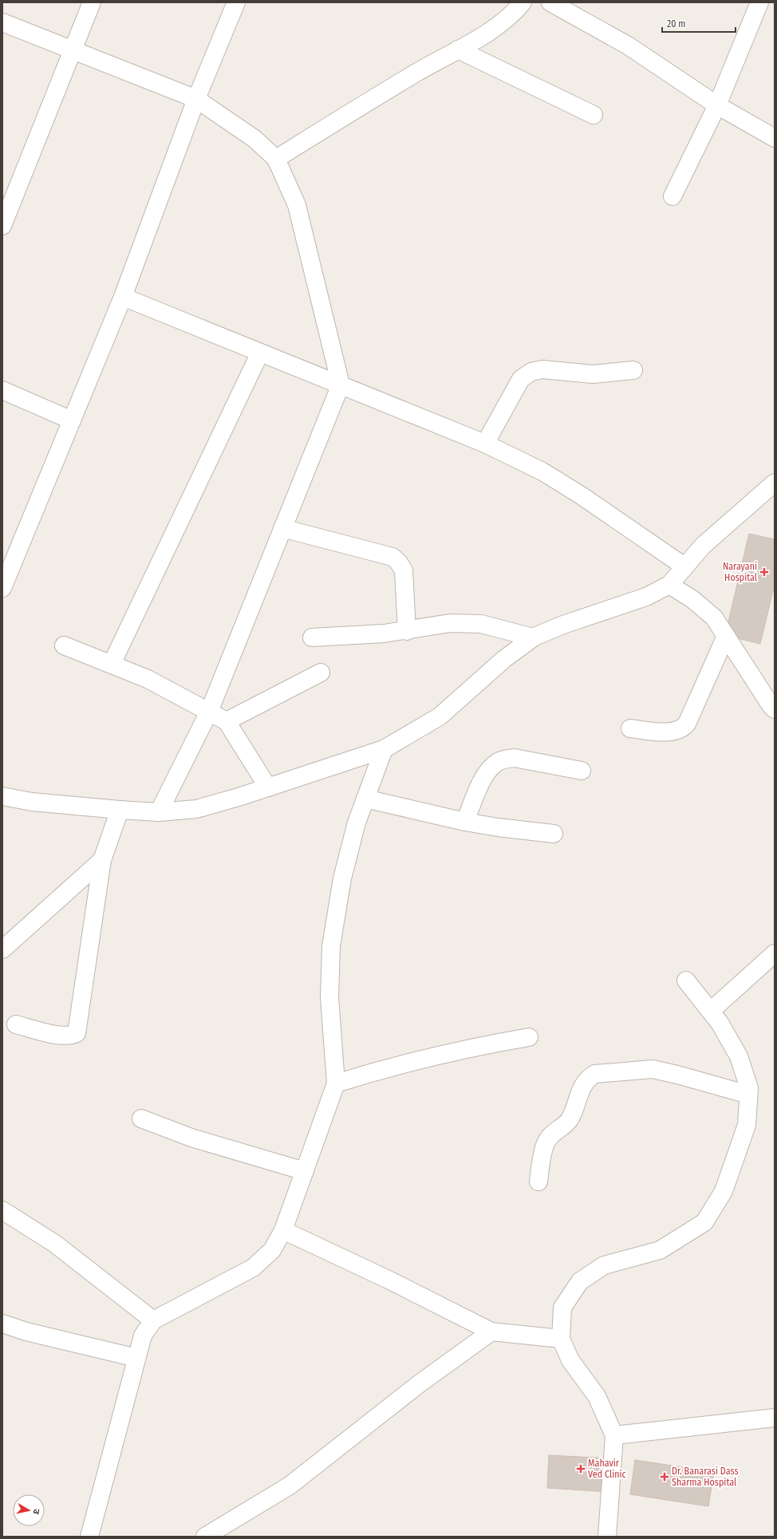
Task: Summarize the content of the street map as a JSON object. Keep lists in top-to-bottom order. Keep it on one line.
{"places":{"health":["Narayani Hospital","Mahavir Ved Clinic","Dr. Banarasi Dass Sharma Hospital"]},"scale_bar":"20 m","north":"right"}
